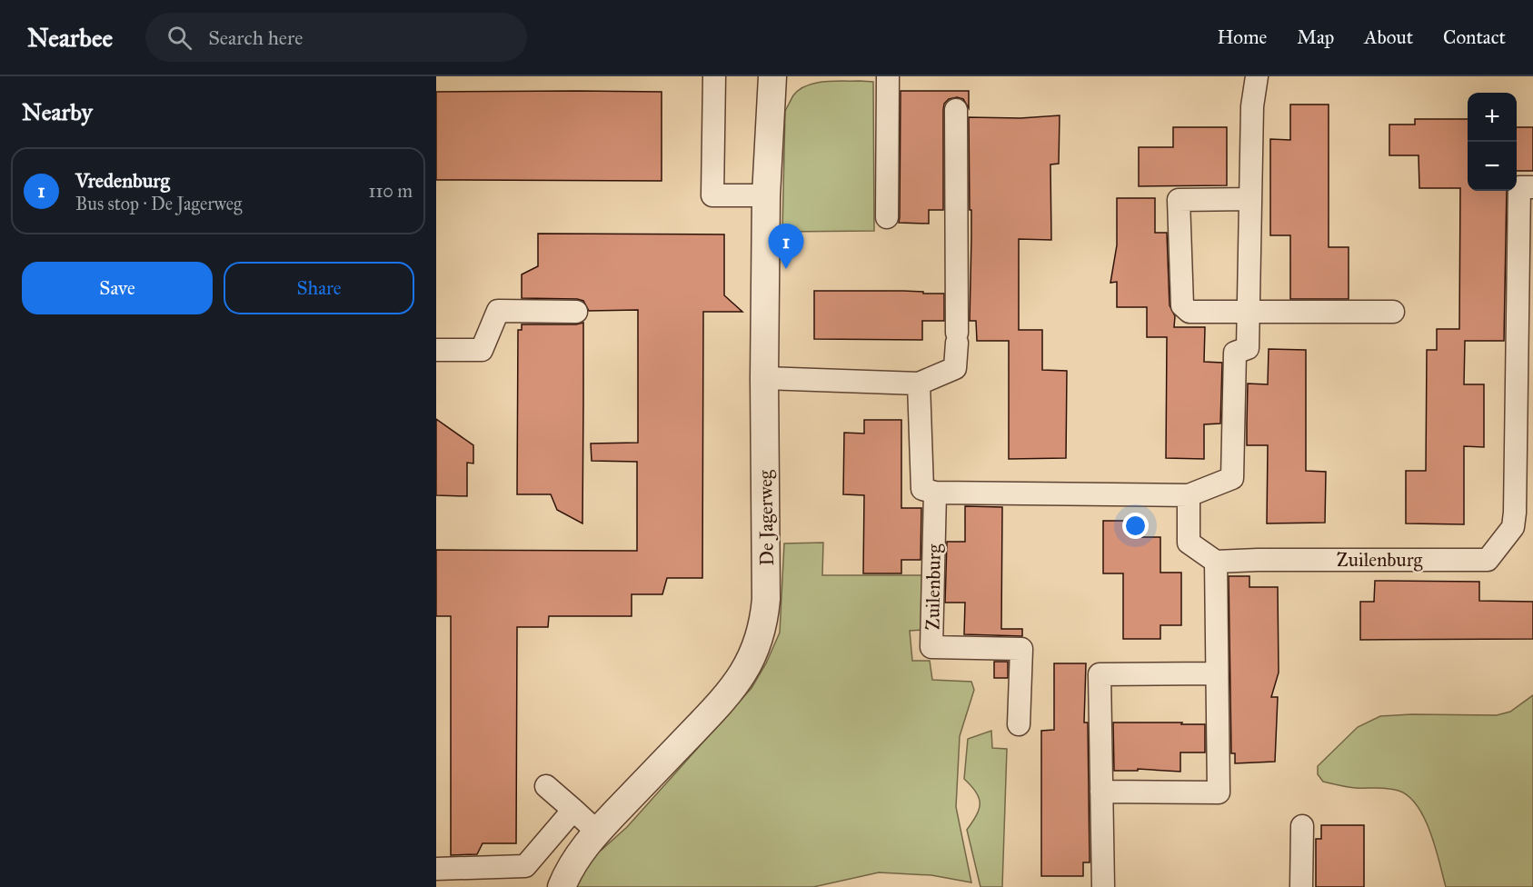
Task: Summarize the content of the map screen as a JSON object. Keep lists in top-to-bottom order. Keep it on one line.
{"streets":{"street":["De Jagerweg","Zuilenburg"]},"page":{"header":"Nearbee","search":"Search here","nav":["Home","Map","About","Contact"],"heading":"Nearby","map_buttons":["+","−"],"list":[{"mark":"1","name":"Vredenburg","note":"Bus stop · De Jagerweg","value":"110 m"}],"pins":"1","buttons":["Save","Share"]}}
